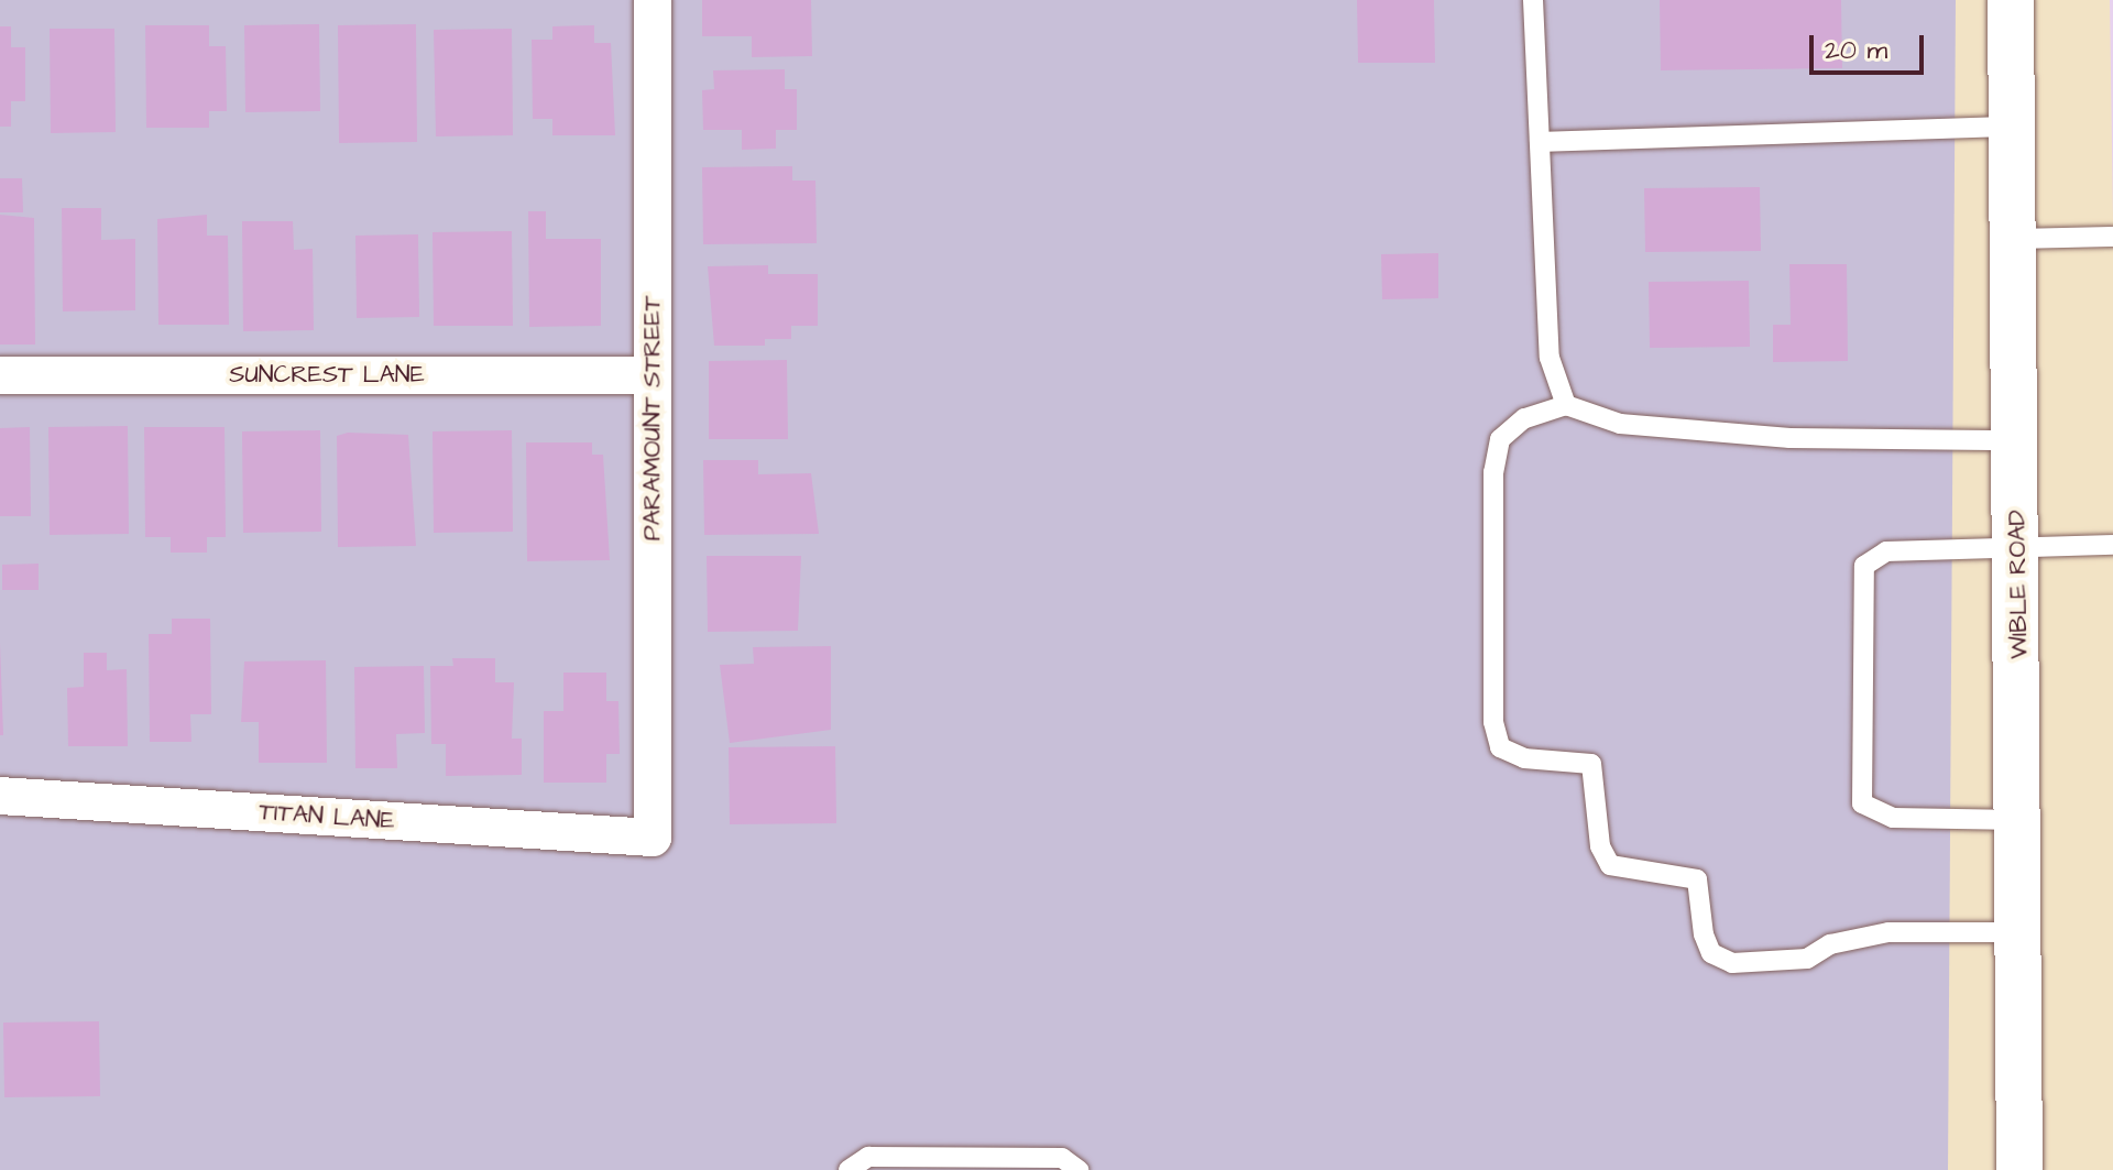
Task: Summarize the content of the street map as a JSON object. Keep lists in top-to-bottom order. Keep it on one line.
{"streets":{"street":["SUNCREST LANE","PARAMOUNT STREET","WIBLE ROAD","TITAN LANE"]},"crossings":[["SUNCREST LANE","PARAMOUNT STREET"],["PARAMOUNT STREET","TITAN LANE"]],"scale_bar":"20 m"}
